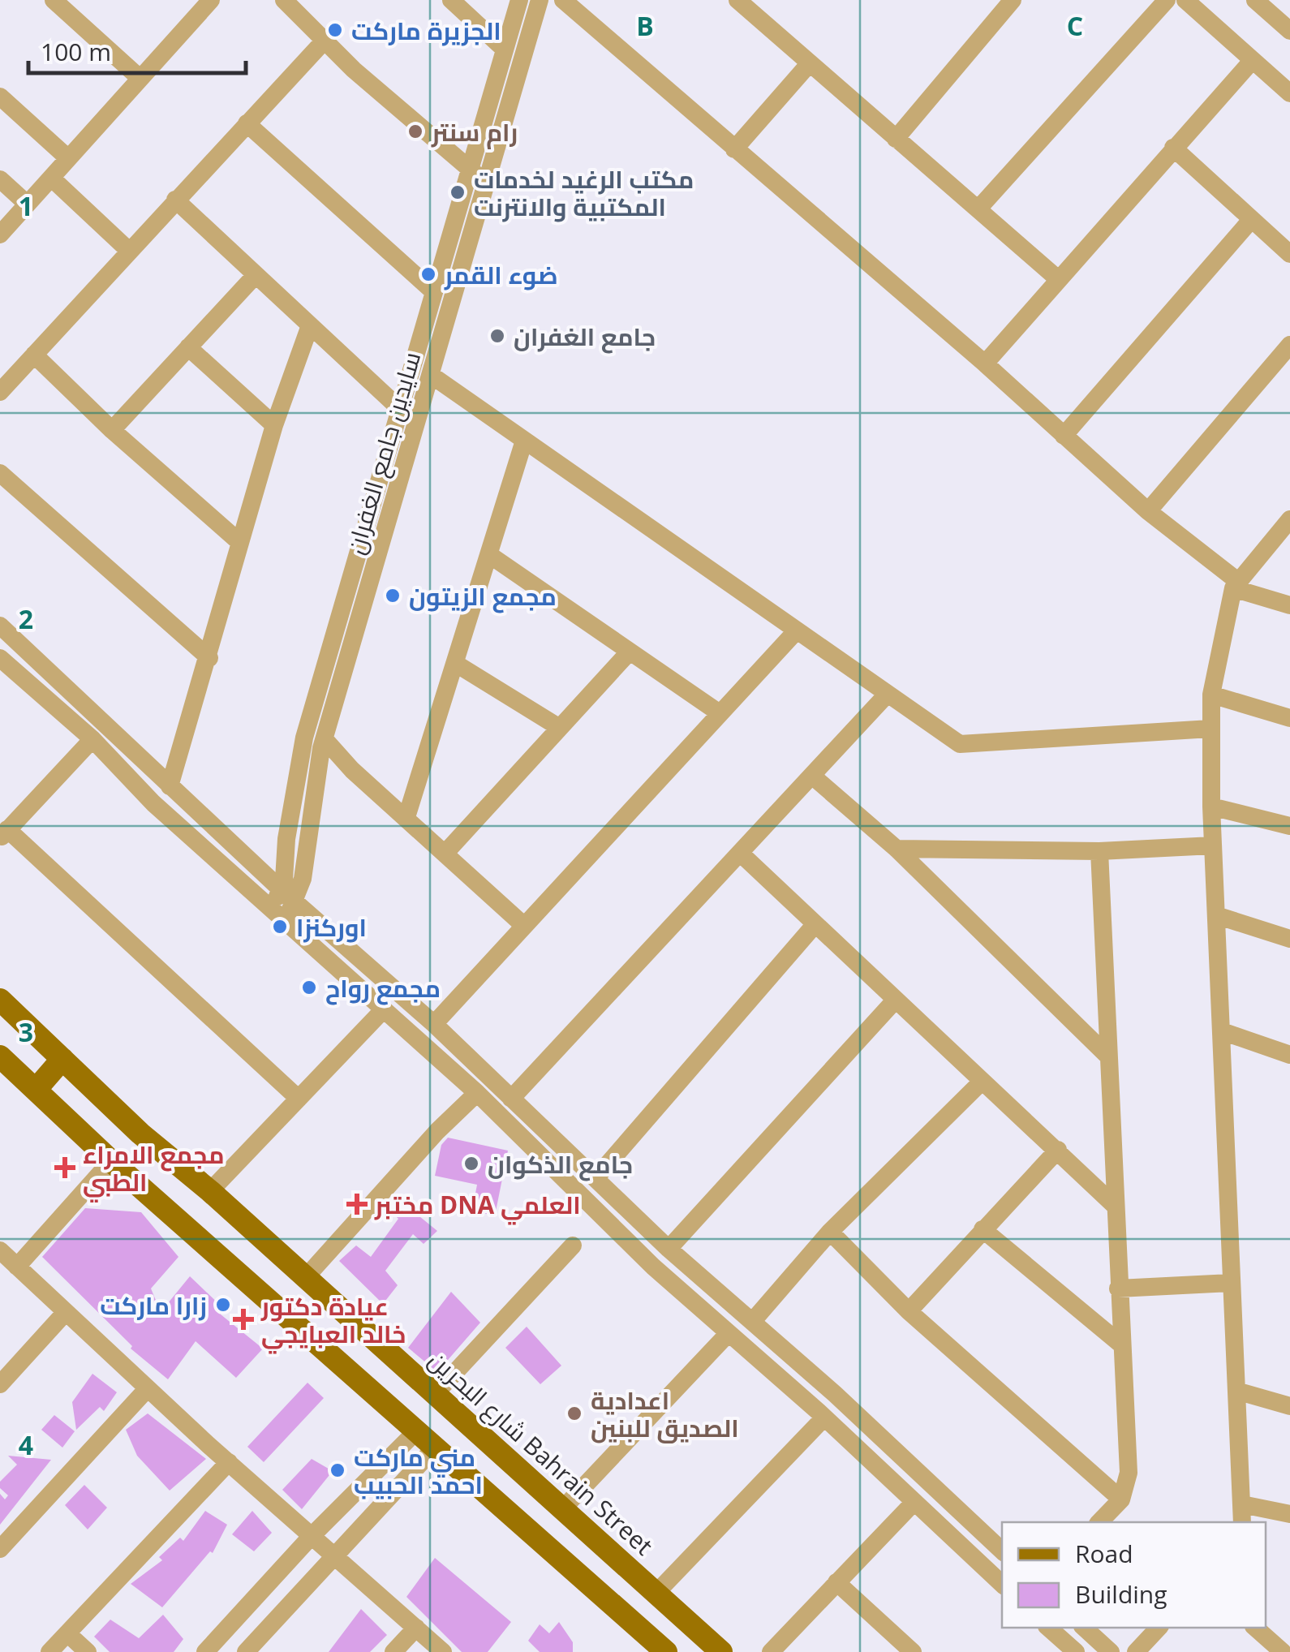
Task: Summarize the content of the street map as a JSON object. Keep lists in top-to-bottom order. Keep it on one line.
{"streets":{"main road":["شارع البحرين Bahrain Street"],"street":["سايدين جامع الغفران"]},"places":{"other":["الجزيرة ماركت","رام سنتر","مكتب الرغيد لخدمات المكتبية والانترنت","ضوء القمر","جامع الغفران","مجمع الزيتون","اوركنزا","مجمع رواح","جامع الذكوان","زارا ماركت","اعدادية الصديق للبنين","مني ماركت احمد الحبيب"],"health":["مجمع الامراء الطبي","مختبر DNA العلمي","عيادة دكتور خالد العبايجي"]},"legend":["Road","Building"],"scale_bar":"100 m","grid":{"columns":["B","C"],"rows":["1","2","3","4"]}}
